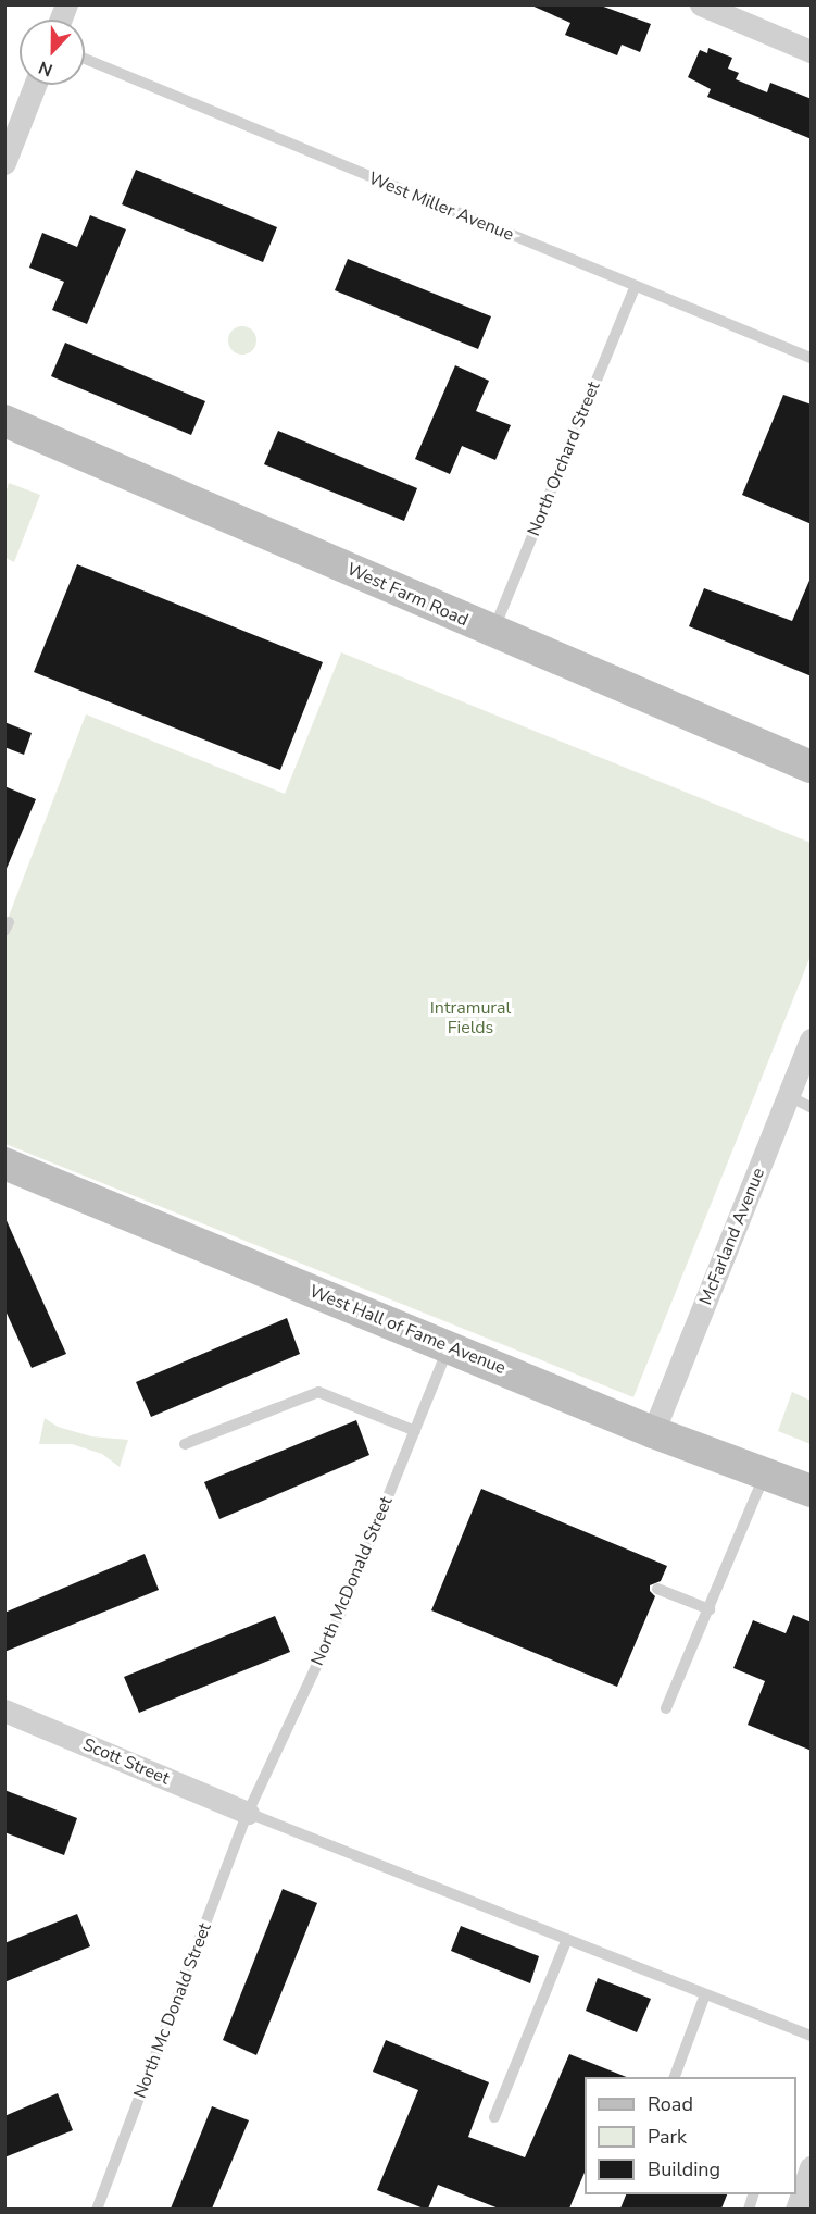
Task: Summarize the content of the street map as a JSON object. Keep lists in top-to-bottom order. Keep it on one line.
{"streets":{"street":["West Farm Road","McFarland Avenue","West Hall of Fame Avenue","Scott Street"],"lane":["West Miller Avenue","North Orchard Street","North McDonald Street","North Mc Donald Street"]},"crossings":[["West Miller Avenue","North Orchard Street"],["North Orchard Street","West Farm Road"],["McFarland Avenue","West Hall of Fame Avenue"],["West Hall of Fame Avenue","North McDonald Street"],["North McDonald Street","Scott Street"],["North McDonald Street","North Mc Donald Street"],["Scott Street","North Mc Donald Street"]],"parks":["Intramural Fields"],"legend":["Road","Park","Building"],"north":"bottom"}
